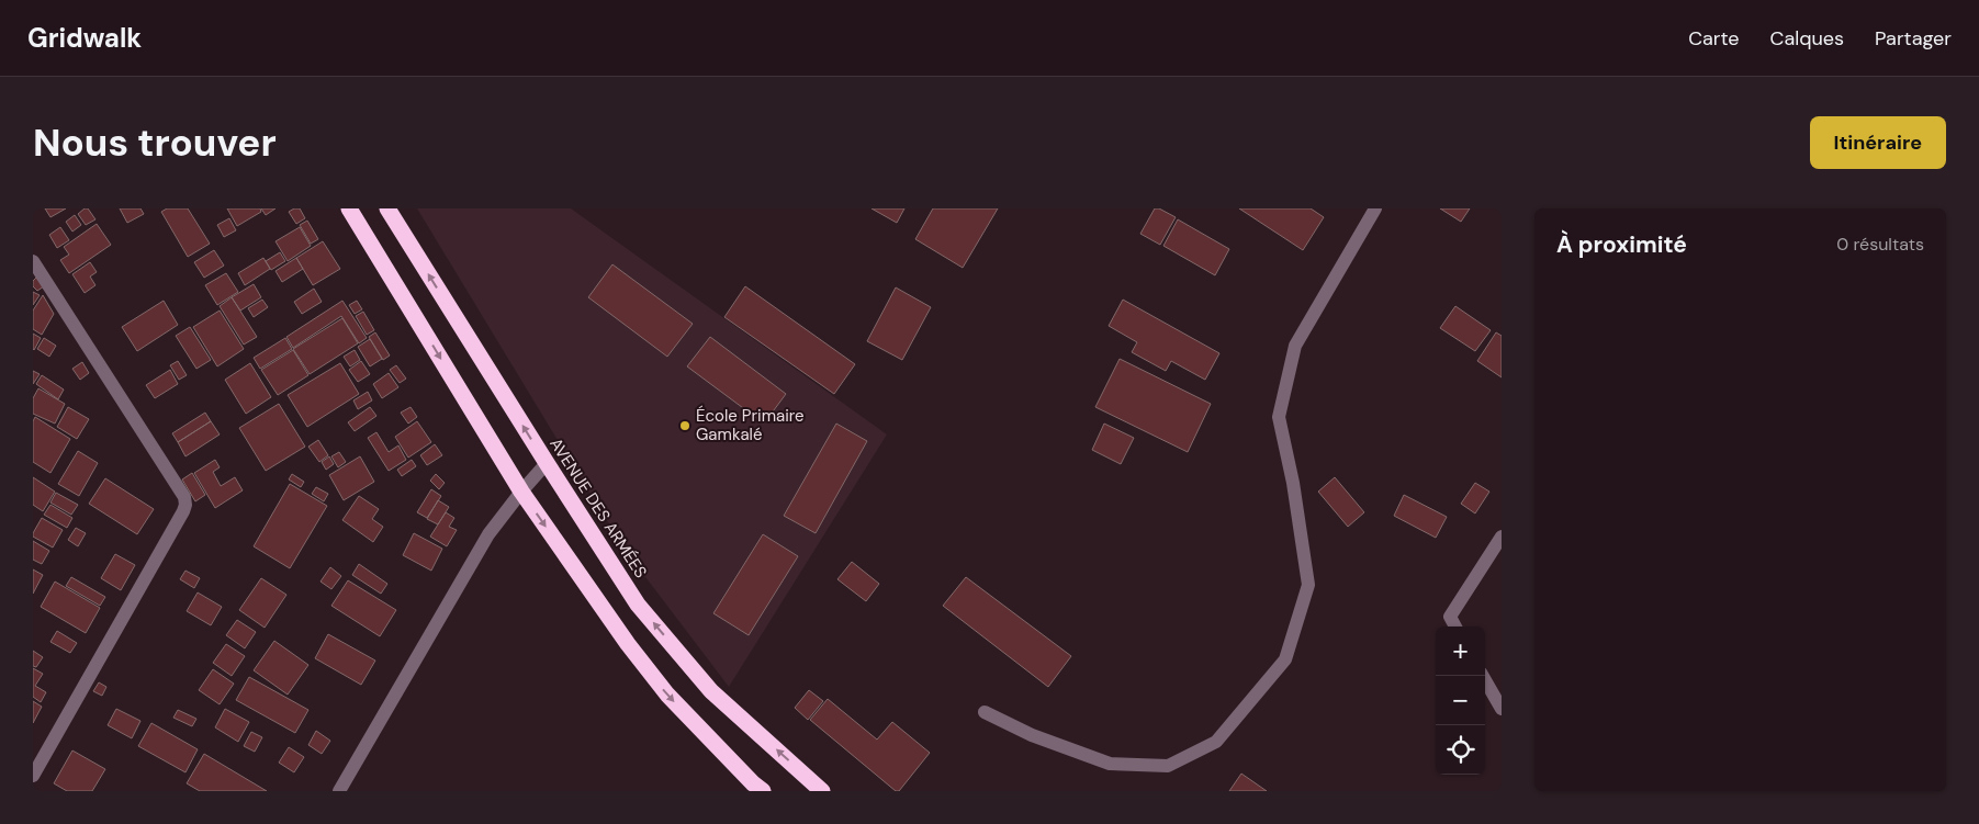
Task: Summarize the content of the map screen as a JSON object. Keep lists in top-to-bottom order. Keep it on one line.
{"streets":{"highway":["AVENUE DES ARMÉES"]},"places":["École Primaire Gamkalé"],"page":{"header":"Gridwalk","nav":["Carte","Calques","Partager"],"buttons":"Itinéraire","title":"Nous trouver","heading":["À proximité","0 résultats"],"map_buttons":["+","−"]}}
